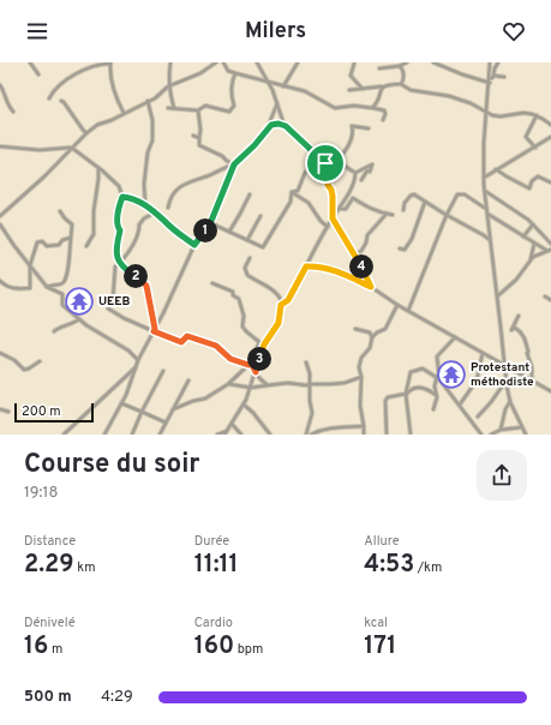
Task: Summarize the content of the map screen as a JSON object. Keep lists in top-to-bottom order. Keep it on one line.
{"places":{"temple":["UEEB","Protestant méthodiste"]},"scale_bar":"200 m","page":{"header":"Milers","pins":["1","4","2","3"],"scale":"200 m","heading":["Course du soir","19:18"],"stats":[["Distance","2.29 km"],["Durée","11:11"],["Allure","4:53 /km"],["Dénivelé","16 m"],["Cardio","160 bpm"],["kcal","171"]],"list":[{"name":"500 m","note":"4:29"}]}}
